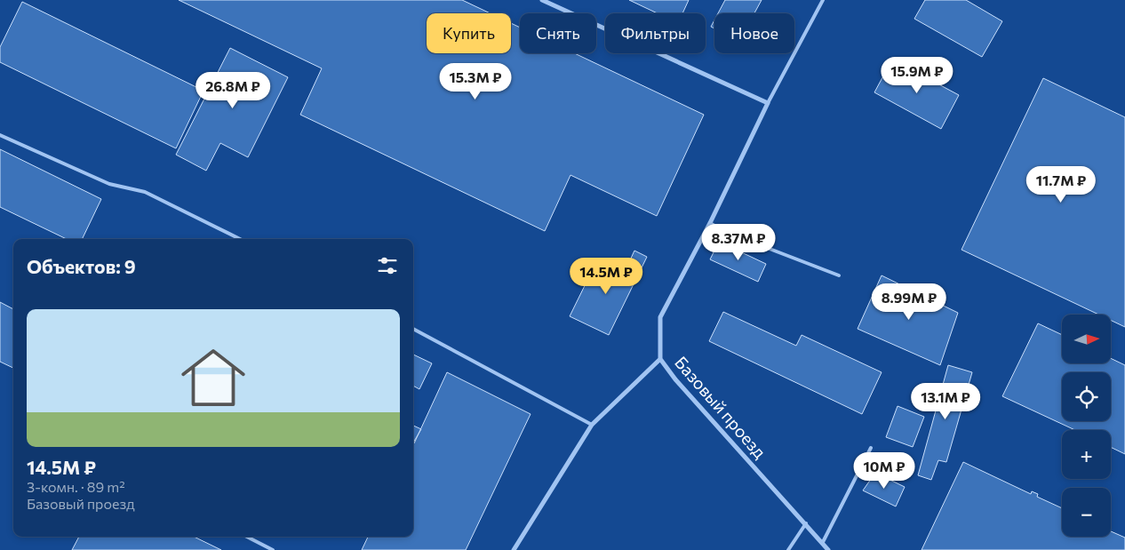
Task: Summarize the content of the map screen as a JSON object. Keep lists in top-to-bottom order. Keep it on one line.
{"streets":{"street":["Базовый проезд"]},"north":"right","page":{"chip":["Купить","Снять","Фильтры","Новое"],"price":["15.9M ₽","15.3M ₽","26.8M ₽","11.7M ₽","8.37M ₽","14.5M ₽","8.99M ₽","13.1M ₽","10M ₽"],"heading":"Объектов: 9","list":[{"name":"14.5M ₽","note":"3-комн. · 89 m² · Базовый проезд"}],"map_buttons":["+","−"]}}
